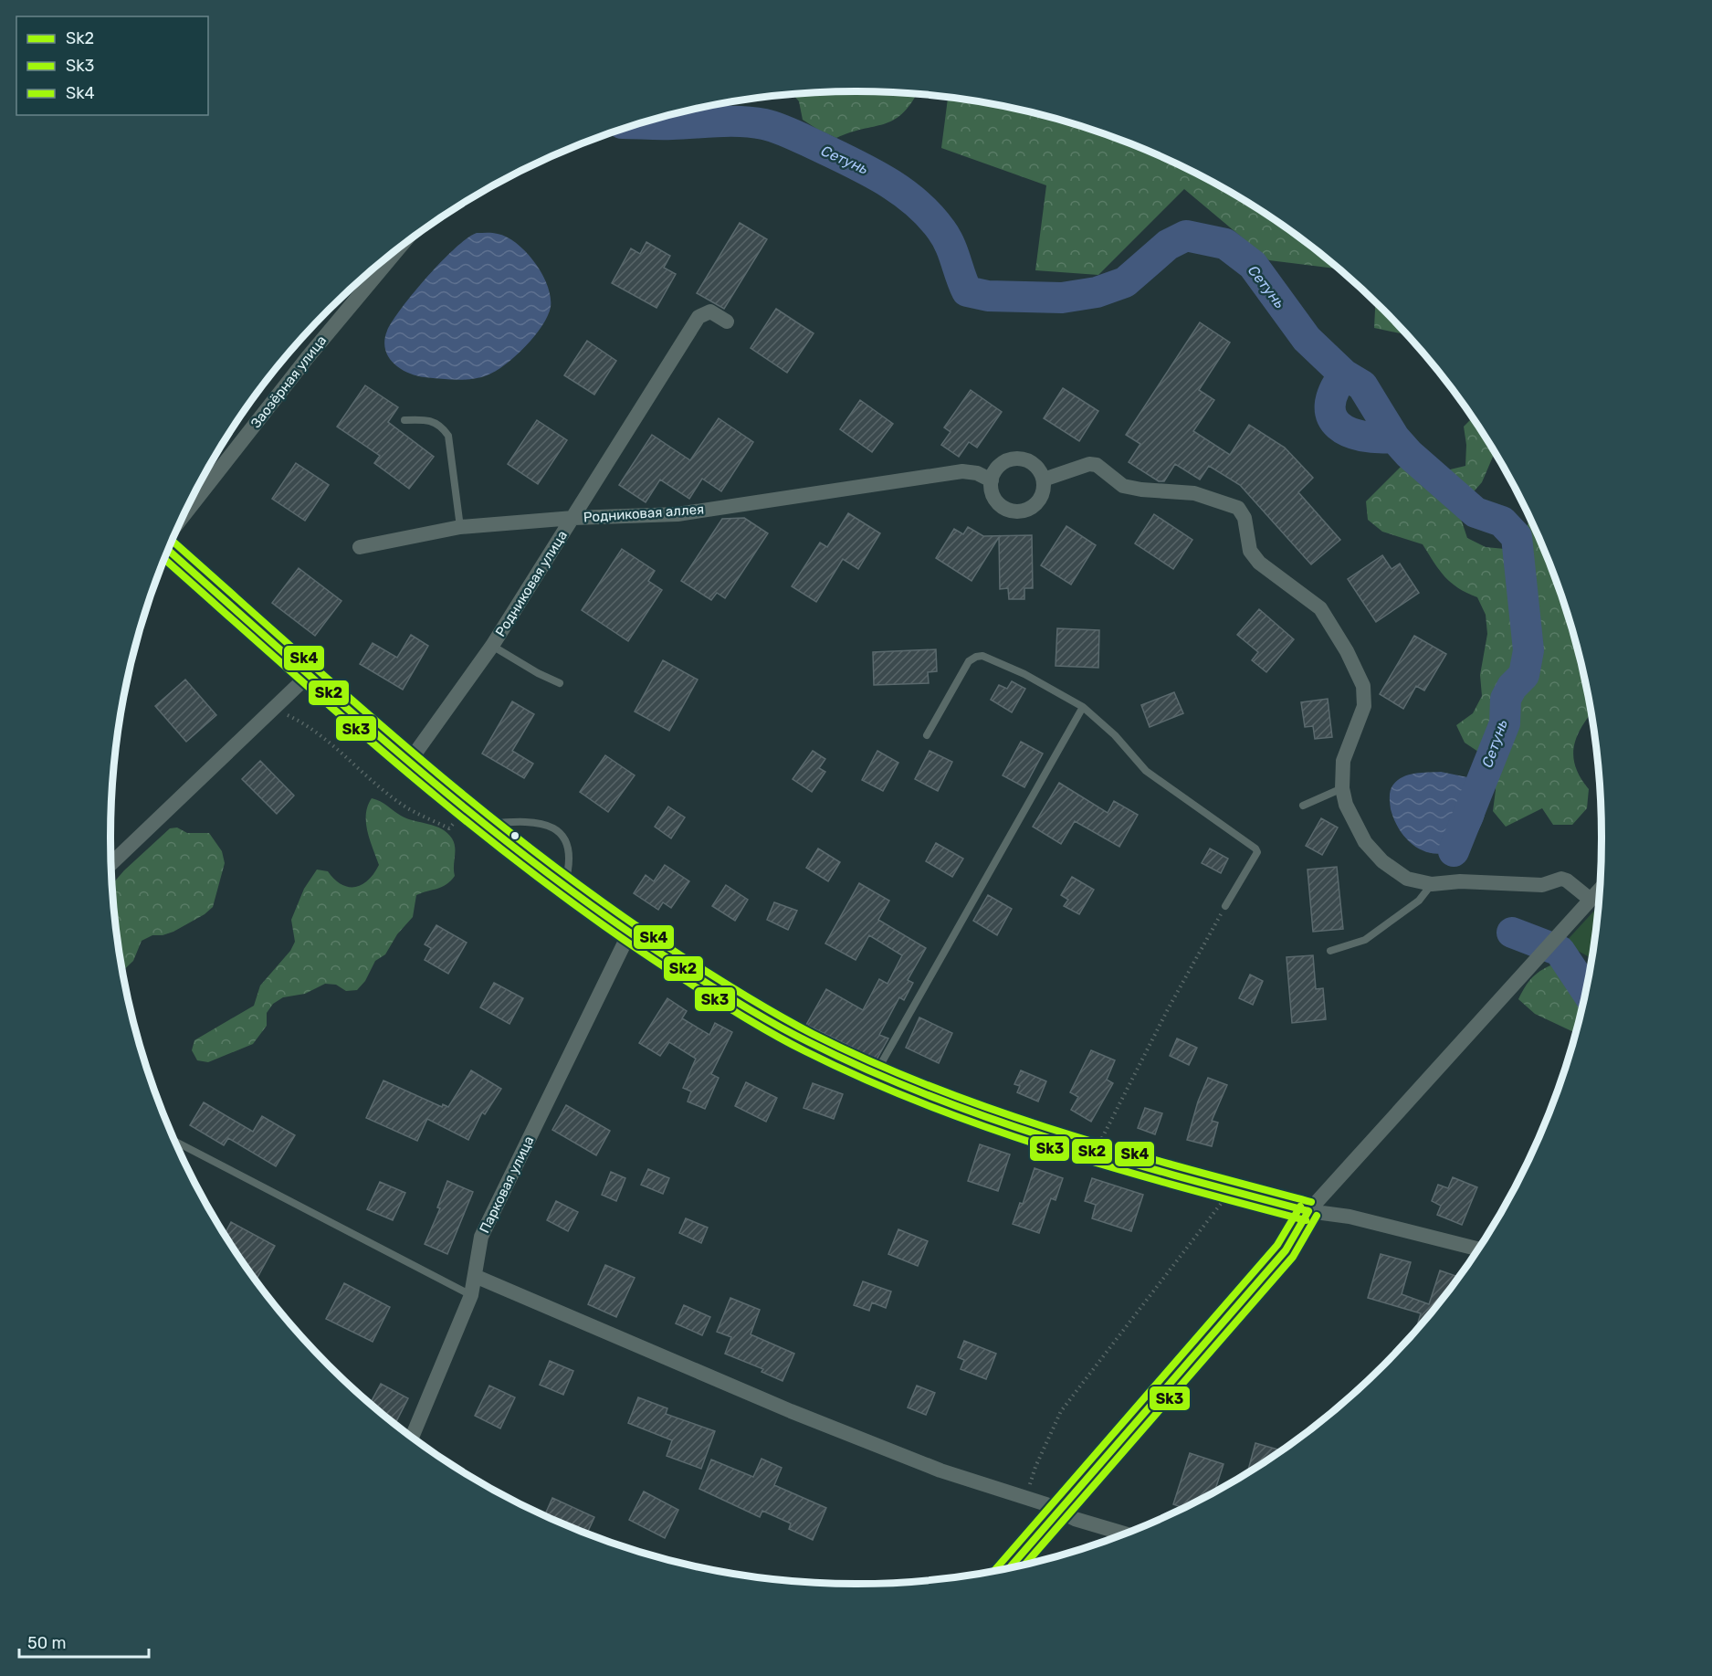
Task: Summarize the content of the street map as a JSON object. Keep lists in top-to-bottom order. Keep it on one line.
{"streets":{"street":["Заозёрная улица","Родниковая аллея","Родниковая улица","Парковая улица"]},"crossings":[["Родниковая аллея","Родниковая улица"]],"water":["Сетунь"],"lines":["transit line Sk4","transit line Sk2","transit line Sk3"],"legend":["Sk2","Sk3","Sk4"],"scale_bar":"50 m"}
